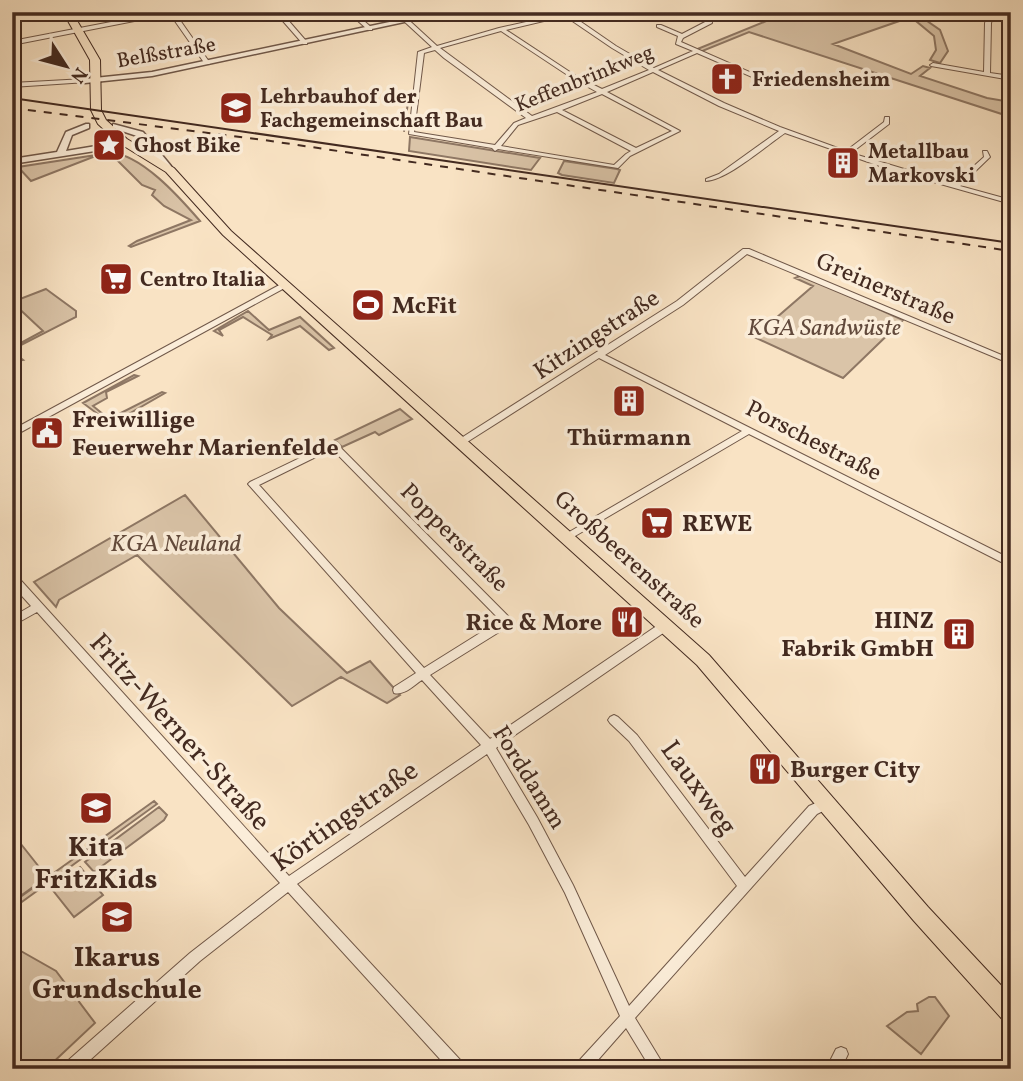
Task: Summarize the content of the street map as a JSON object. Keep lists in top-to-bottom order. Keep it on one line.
{"streets":{"main road":["Großbeerenstraße"],"street":["Belßstraße","Keffenbrinkweg","Greinerstraße","Kitzingstraße","Porschestraße","Popperstraße","Fritz-Werner-Straße","Forddamm","Lauxweg","Körtingstraße"]},"crossings":[["Greinerstraße","Kitzingstraße"],["Kitzingstraße","Porschestraße"],["Kitzingstraße","Großbeerenstraße"],["Popperstraße","Forddamm"],["Großbeerenstraße","Körtingstraße"],["Fritz-Werner-Straße","Körtingstraße"],["Forddamm","Körtingstraße"]],"parks":["KGA Sandwüste","KGA Neuland"],"places":{"church":["Friedensheim"],"school or university":["Lehrbauhof der Fachgemeinschaft Bau","Kita FritzKids","Ikarus Grundschule"],"place":["Ghost Bike"],"building":["Metallbau Markovski","Thürmann","HINZ Fabrik GmbH"],"supermarket":["Centro Italia","REWE"],"sports":["McFit"],"public building":["Freiwillige Feuerwehr Marienfelde"],"restaurant":["Rice & More","Burger City"]},"north":"bottom right"}
